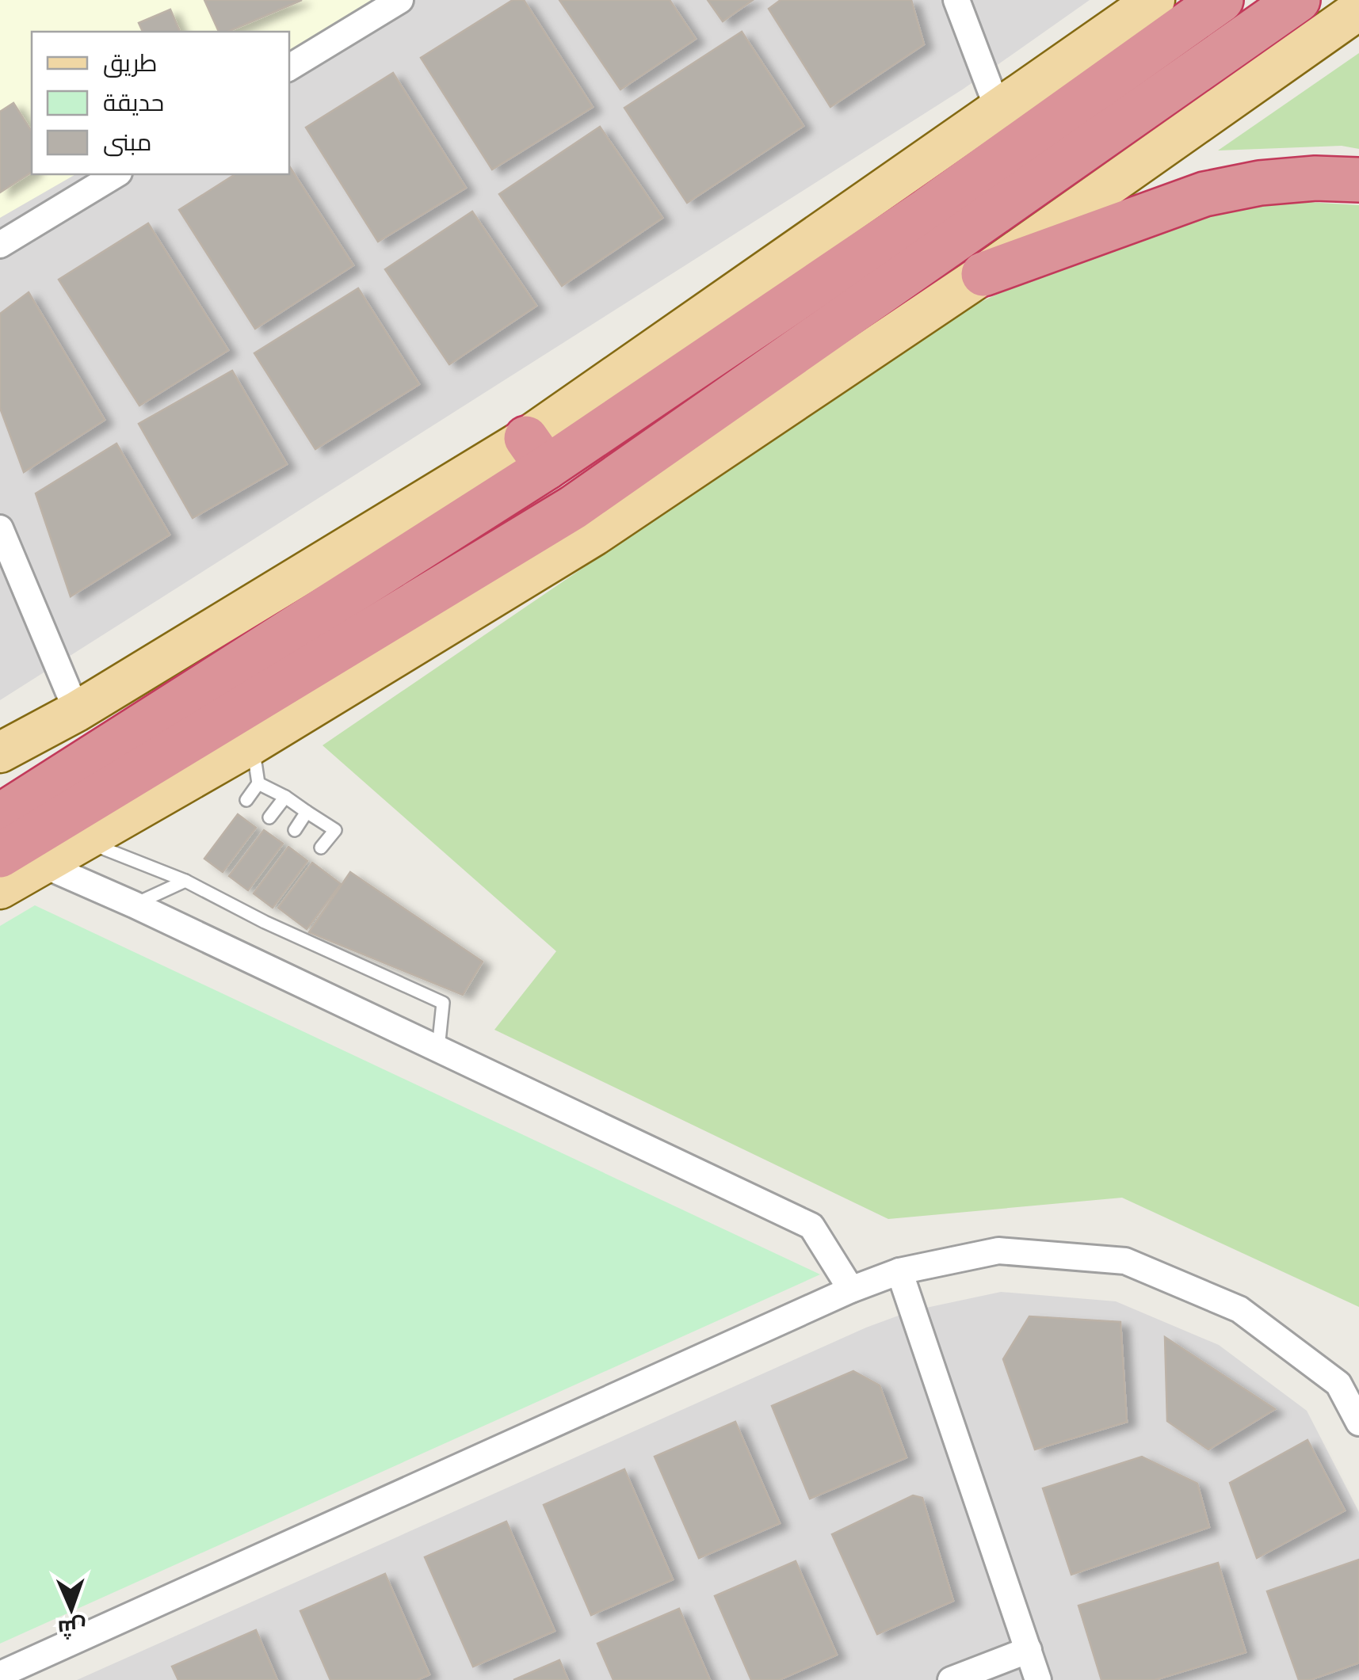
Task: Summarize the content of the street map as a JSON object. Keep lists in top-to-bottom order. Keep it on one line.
{"legend":["طريق","حديقة","مبنى"],"north":"bottom"}
